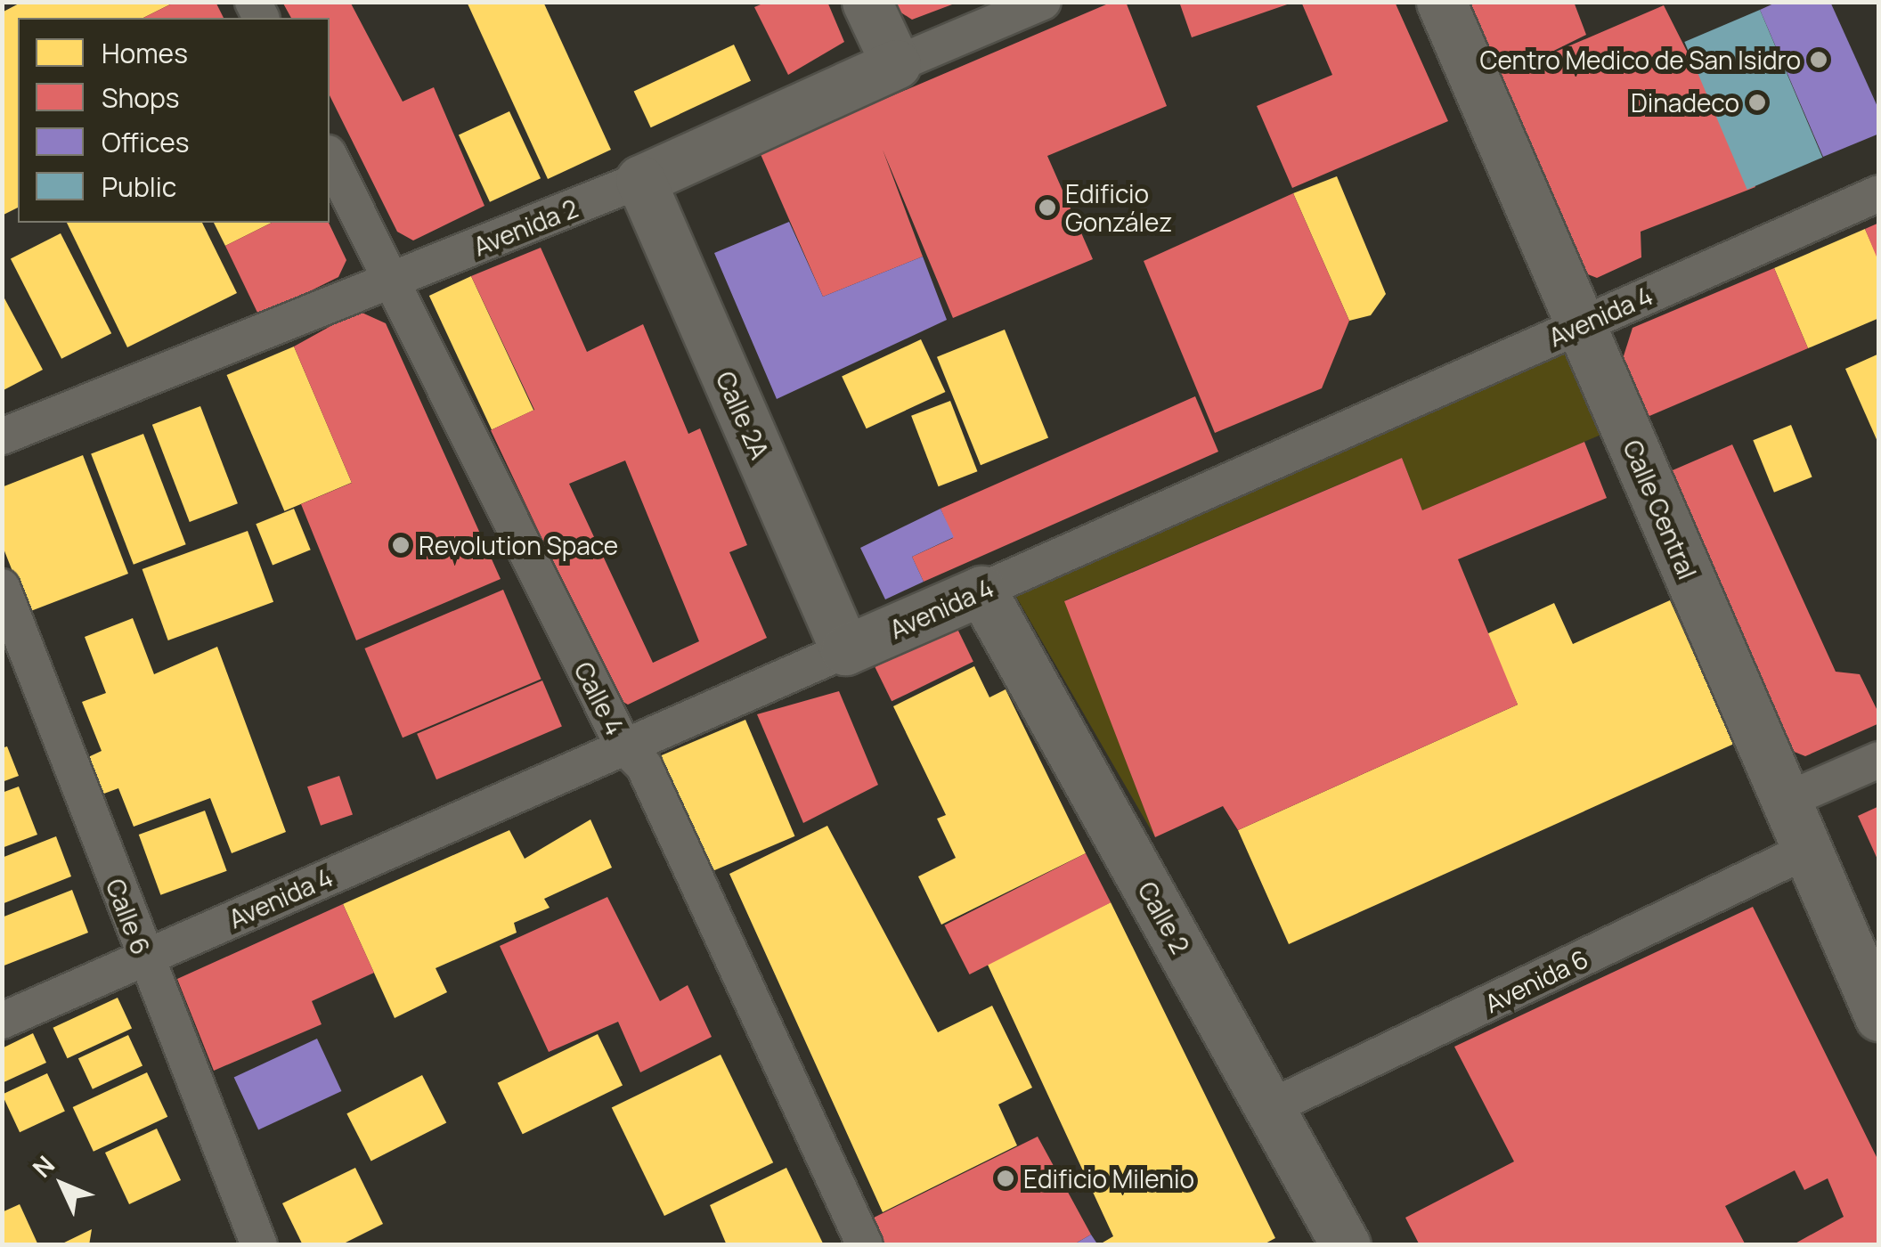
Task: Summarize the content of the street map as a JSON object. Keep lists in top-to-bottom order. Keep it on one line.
{"streets":{"main road":["Avenida 2","Avenida 4","Calle 2A","Calle Central","Calle 2"],"street":["Calle 4","Calle 6","Avenida 6"]},"crossings":[["Avenida 2","Calle 2A"],["Avenida 2","Calle 4"],["Avenida 4","Calle 2A"],["Avenida 4","Calle Central"],["Avenida 4","Calle 4"],["Avenida 4","Calle 6"],["Avenida 4","Calle 2"],["Calle Central","Avenida 6"],["Calle 2","Avenida 6"]],"places":["Centro Medico de San Isidro","Dinadeco","Edificio González","Revolution Space","Edificio Milenio"],"legend":["Homes","Shops","Offices","Public"],"north":"top left"}
